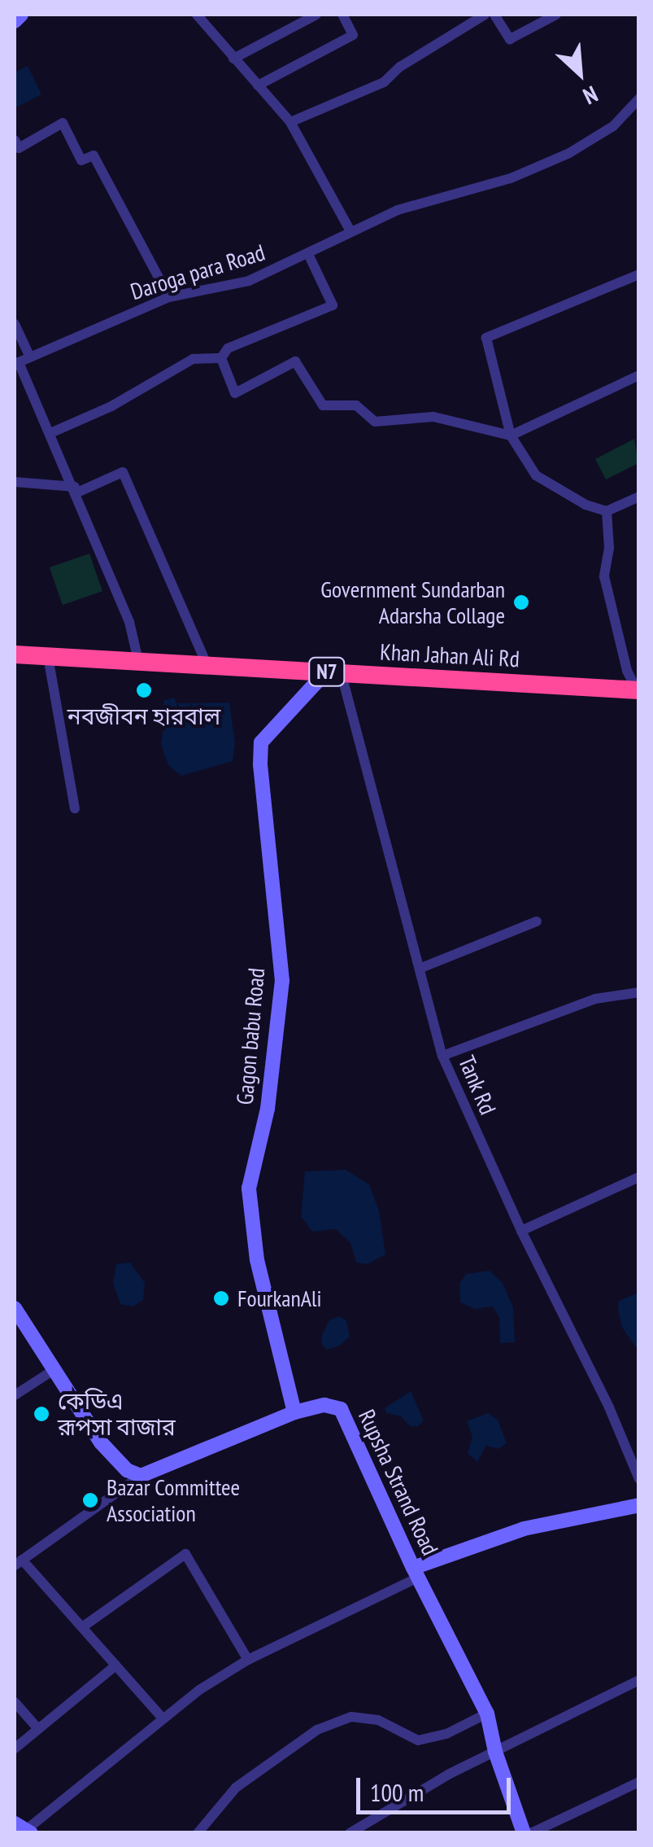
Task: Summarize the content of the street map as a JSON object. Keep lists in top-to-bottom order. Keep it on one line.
{"streets":{"highway":["Khan Jahan Ali Rd","N7"],"street":["Daroga para Road","Gagon babu Road","Tank Rd","Rupsha Strand Road"]},"crossings":[["Khan Jahan Ali Rd","Gagon babu Road"],["Khan Jahan Ali Rd","Tank Rd"],["Gagon babu Road","Rupsha Strand Road"]],"places":["Government Sundarban Adarsha Collage","নবজীবন হারবাল","FourkanAli","কেডিএ রূপসা বাজার","Bazar Committee Association"],"scale_bar":"100 m","north":"bottom right"}
